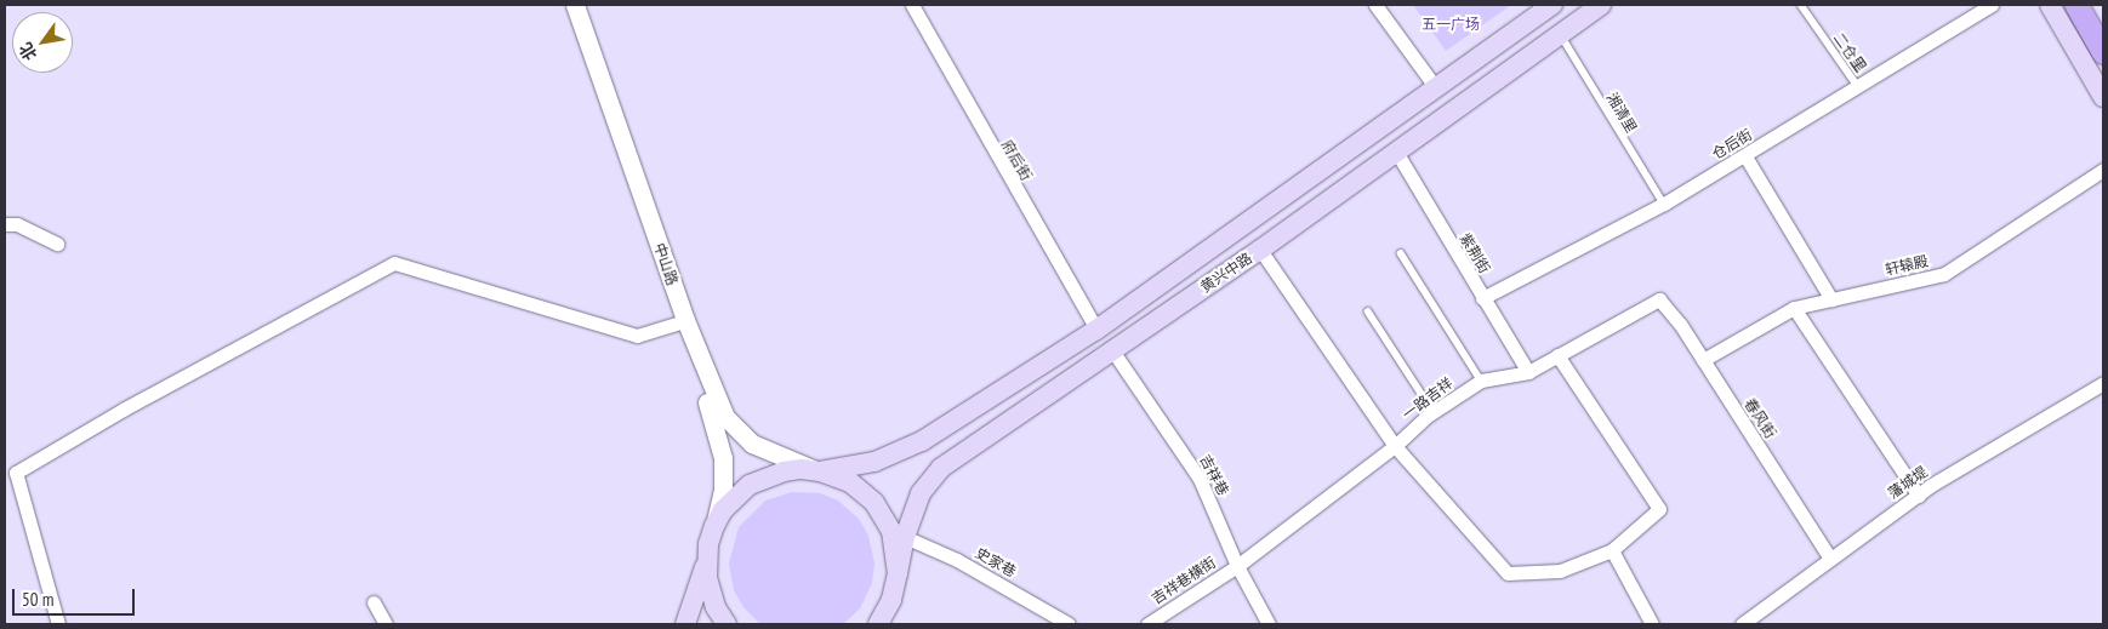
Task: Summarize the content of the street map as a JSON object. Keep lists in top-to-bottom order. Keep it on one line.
{"streets":{"main road":["黄兴中路"],"street":["仓后街","府后街","紫荆街","中山路","轩辕殿","一路吉祥","春风街","吉祥巷","藩城堤","史家巷","吉祥巷横街"],"lane":["二仓里","湘清里"]},"crossings":[["二仓里","仓后街"],["湘清里","仓后街"],["湘清里","黄兴中路"],["仓后街","紫荆街"],["府后街","黄兴中路"],["紫荆街","黄兴中路"],["紫荆街","一路吉祥"],["中山路","黄兴中路"],["轩辕殿","春风街"],["黄兴中路","吉祥巷"],["黄兴中路","史家巷"],["一路吉祥","春风街"],["一路吉祥","吉祥巷"],["一路吉祥","吉祥巷横街"],["春风街","藩城堤"],["吉祥巷","吉祥巷横街"]],"parks":["五一广场"],"scale_bar":"50 m","north":"bottom left"}
